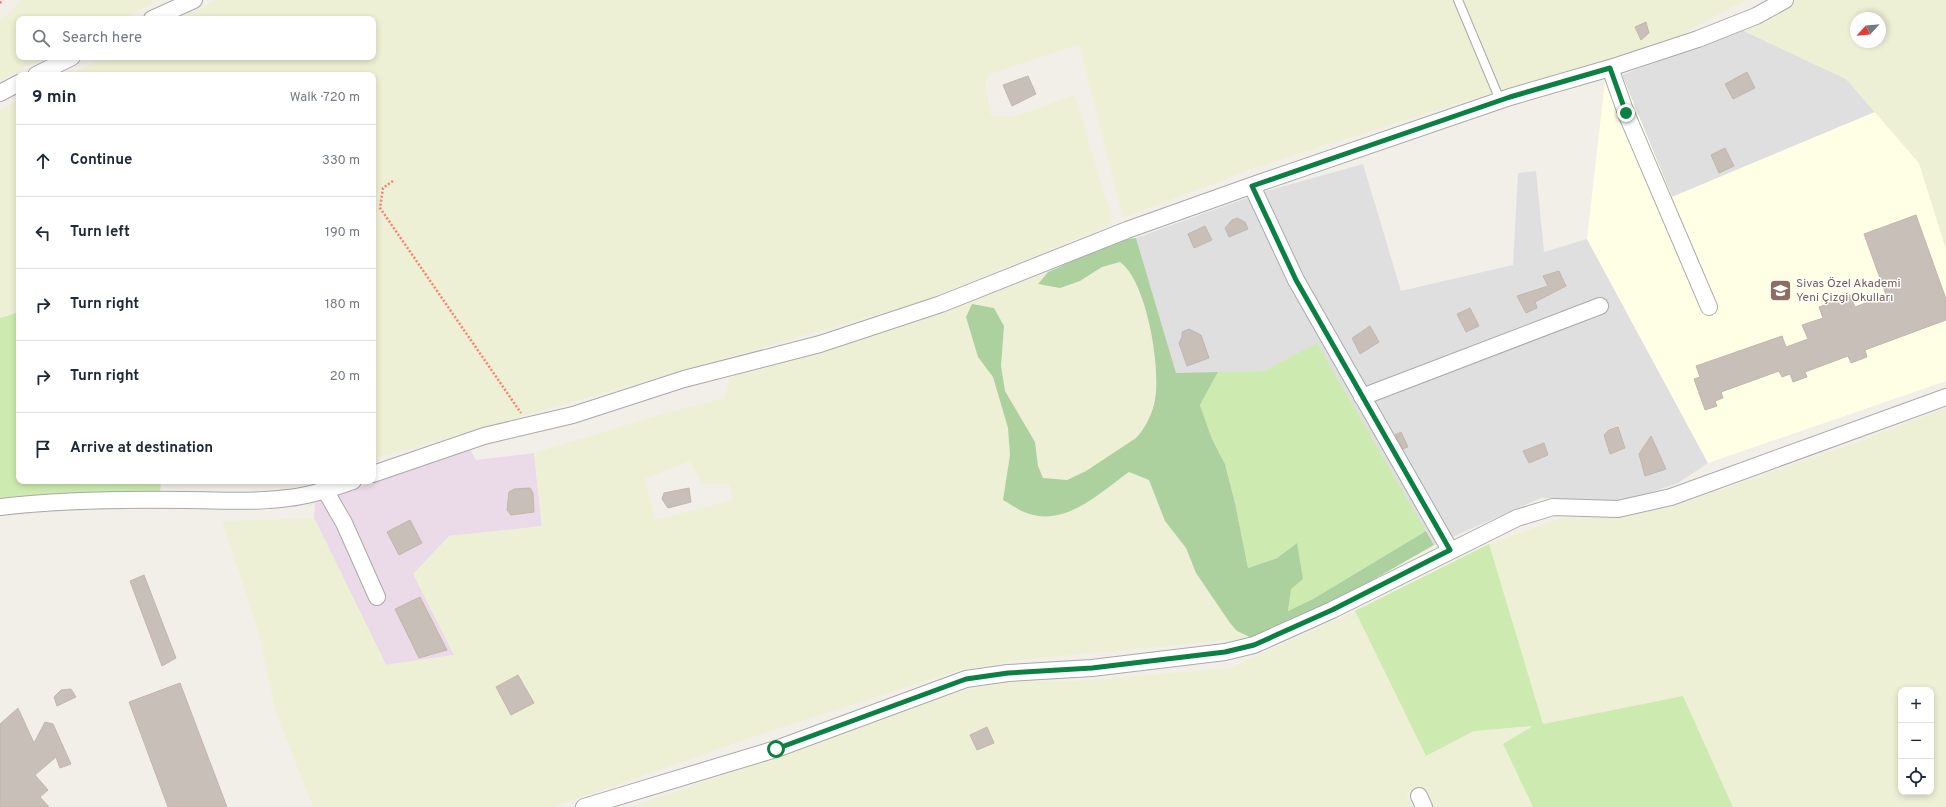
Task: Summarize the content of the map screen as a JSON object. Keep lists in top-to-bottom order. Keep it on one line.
{"places":{"school or university":["Sivas Özel Akademi Yeni Çizgi Okulları"]},"north":"bottom left","page":{"search":"Search here","heading":["9 min","Walk · 720 m"],"list":[["Continue","330 m"],["Turn left","190 m"],["Turn right","180 m"],["Turn right","20 m"],"Arrive at destination"],"map_buttons":["+","−"]}}
